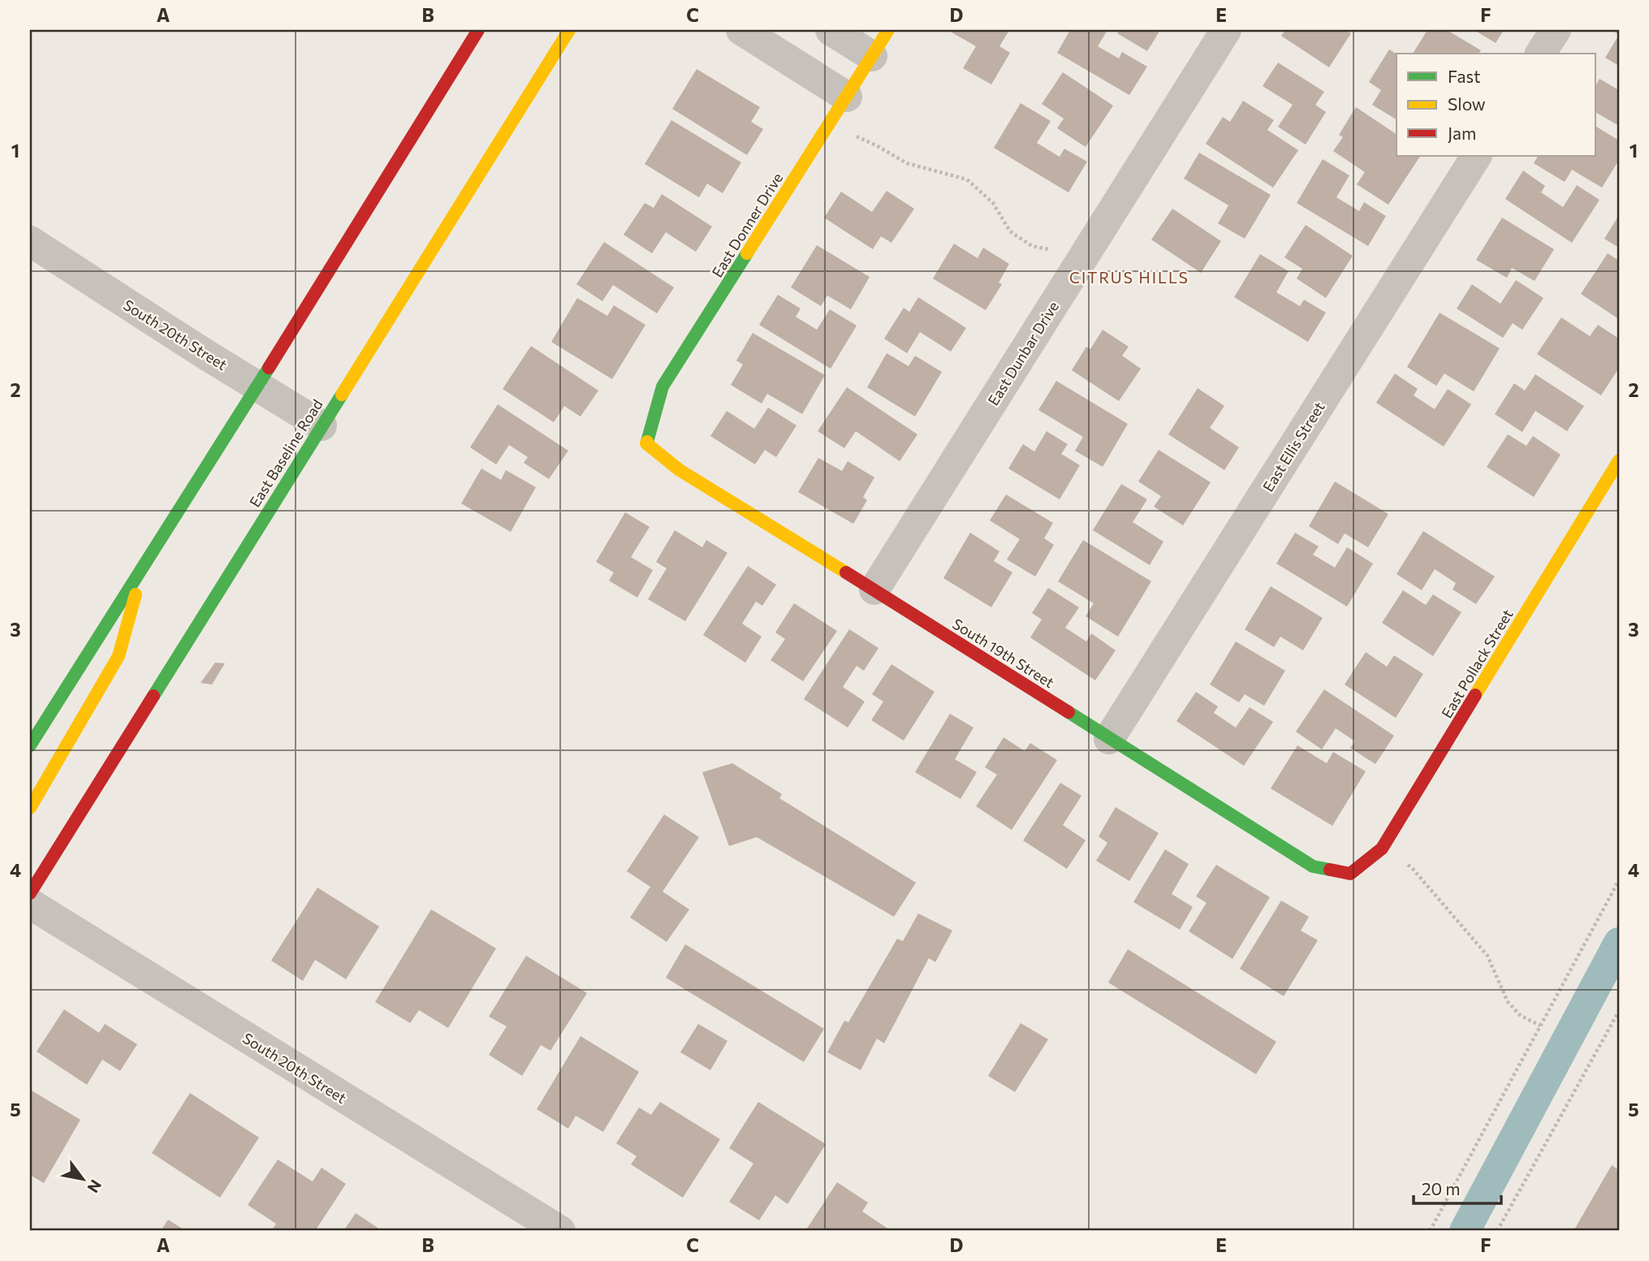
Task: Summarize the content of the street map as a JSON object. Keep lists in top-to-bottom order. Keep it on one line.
{"streets":{"main road":["East Donner Drive","East Baseline Road","South 19th Street","East Pollack Street"],"street":["South 20th Street","East Dunbar Drive","East Ellis Street"]},"crossings":[["East Donner Drive","South 19th Street"],["South 20th Street","East Baseline Road"],["East Dunbar Drive","South 19th Street"],["East Ellis Street","South 19th Street"],["South 19th Street","East Pollack Street"]],"districts":["CITRUS HILLS"],"legend":["Fast","Slow","Jam"],"scale_bar":"20 m","north":"bottom right","grid":{"columns":["A","B","C","D","E","F"],"rows":["1","2","3","4","5"]}}
